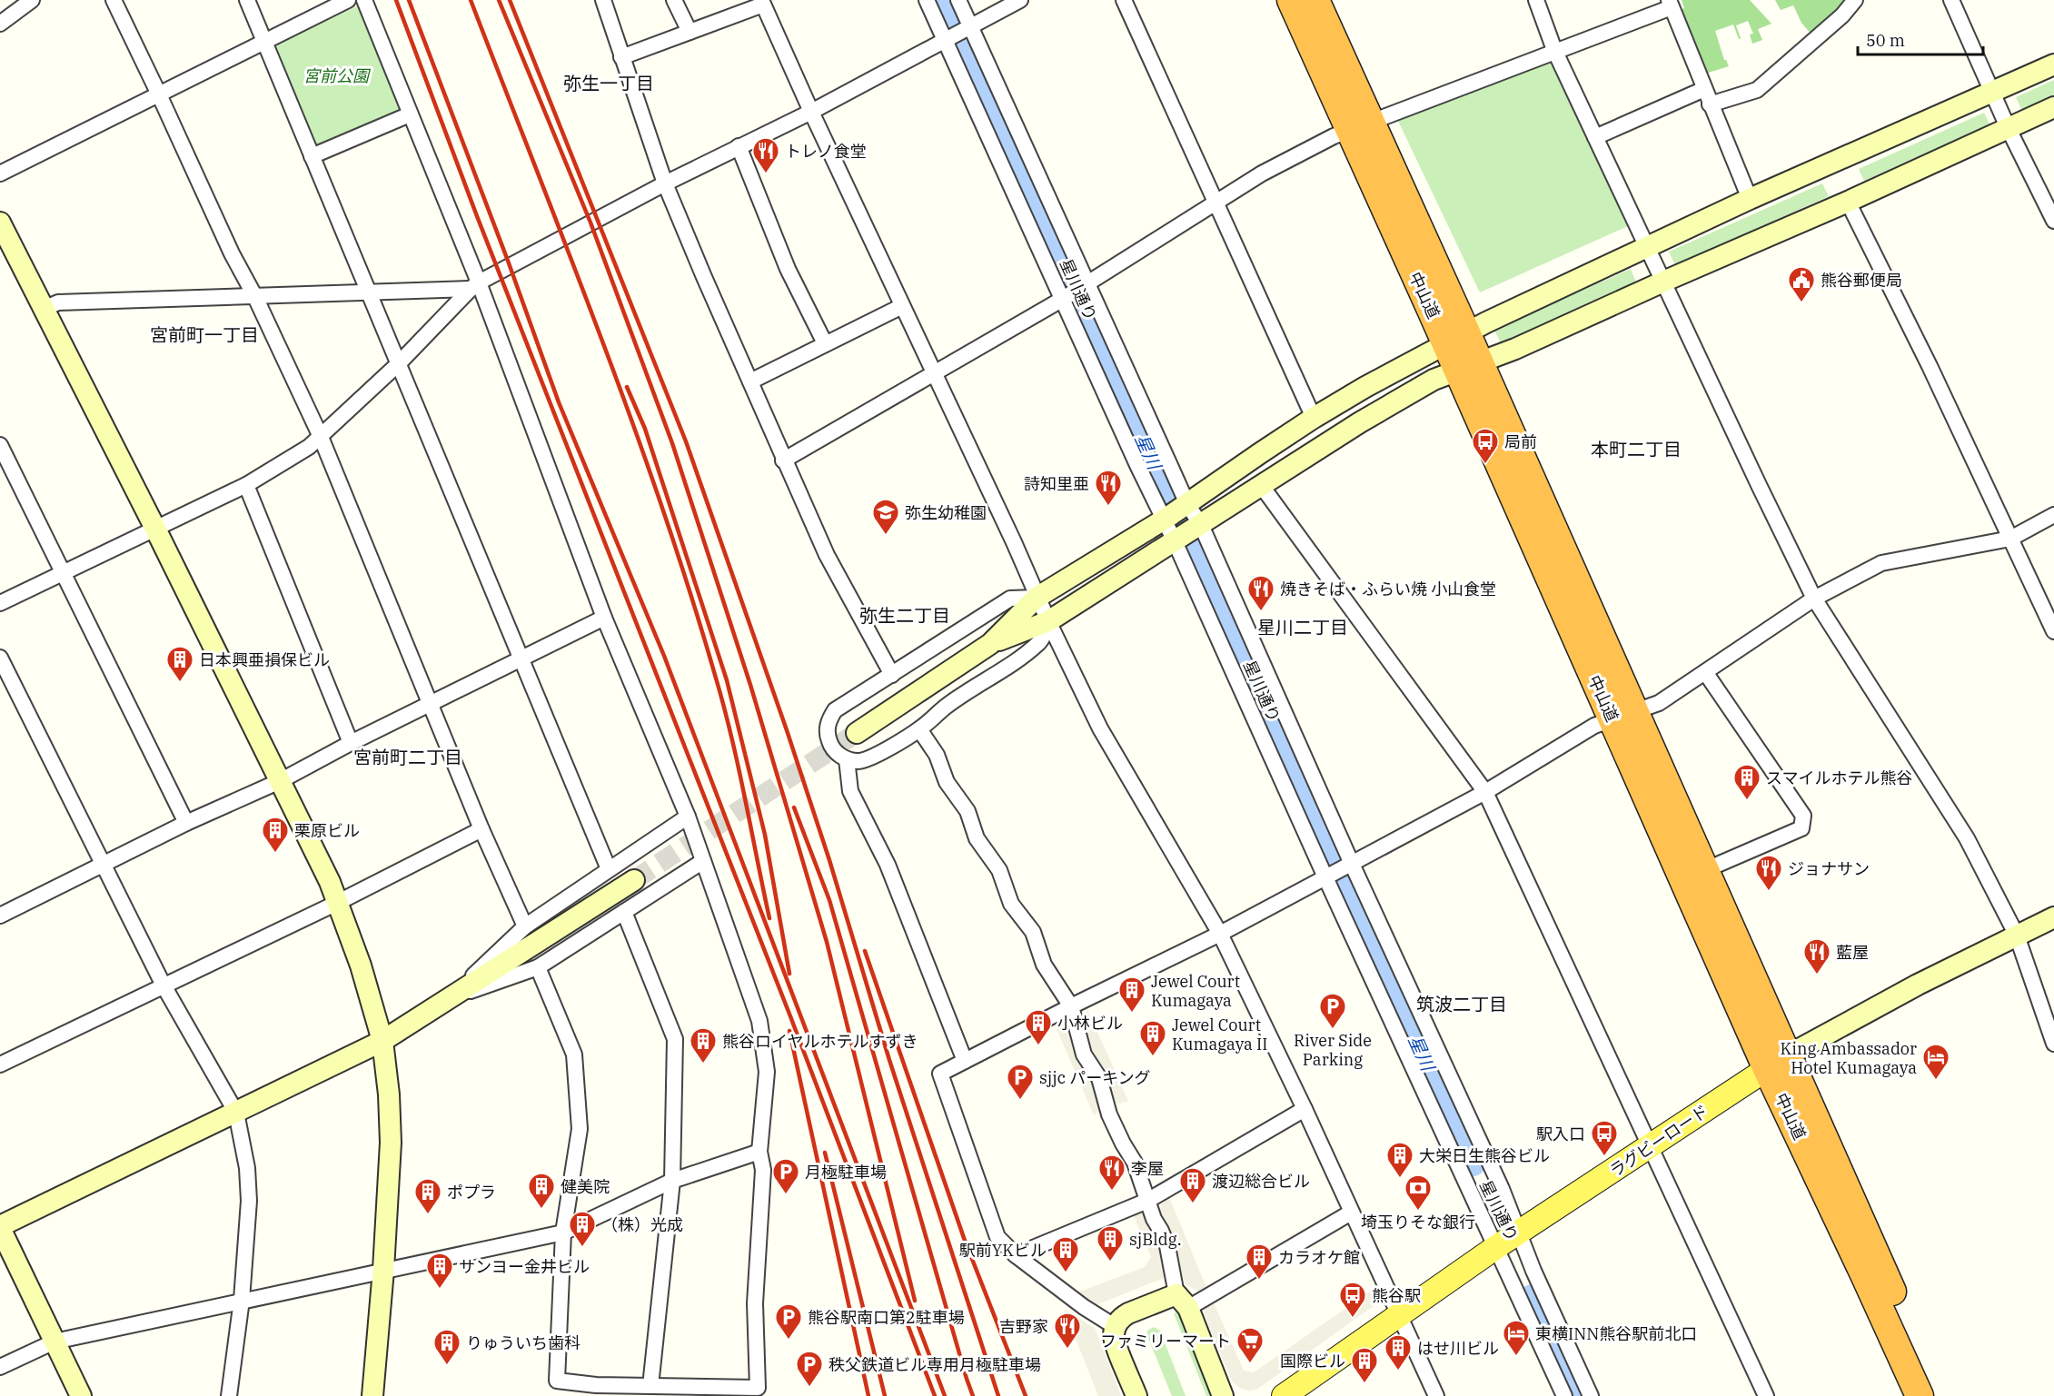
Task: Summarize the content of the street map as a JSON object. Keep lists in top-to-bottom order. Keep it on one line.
{"streets":{"highway":["中山道"],"main road":["ラグビーロード"],"street":["星川通り"]},"crossings":[["星川通り","ラグビーロード"],["中山道","ラグビーロード"]],"districts":["弥生一丁目","宮前町一丁目","本町二丁目","弥生二丁目","星川二丁目","宮前町二丁目","筑波二丁目"],"water":["星川"],"parks":["宮前公園"],"places":{"restaurant":["トレノ食堂","詩知里亜","焼きそば・ふらい焼 小山食堂","ジョナサン","藍屋","李屋","吉野家"],"public building":["熊谷郵便局"],"bus stop":["局前","駅入口","熊谷駅"],"school or university":["弥生幼稚園"],"building":["日本興亜損保ビル","スマイルホテル熊谷","栗原ビル","Jewel Court Kumagaya","小林ビル","Jewel Court Kumagaya II","熊谷ロイヤルホテルすずき","大栄日生熊谷ビル","渡辺総合ビル","健美院","ポプラ","（株）光成","sjBldg.","駅前YKビル","カラオケ館","サンヨー金井ビル","りゅういち歯科","はせ川ビル","国際ビル"],"parking":["River Side Parking","sjjc パーキング","月極駐車場","熊谷駅南口第2駐車場","秩父鉄道ビル専用月極駐車場"],"hotel":["King Ambassador Hotel Kumagaya","東横INN熊谷駅前北口"],"bank":["埼玉りそな銀行"],"supermarket":["ファミリーマート"]},"scale_bar":"50 m"}
